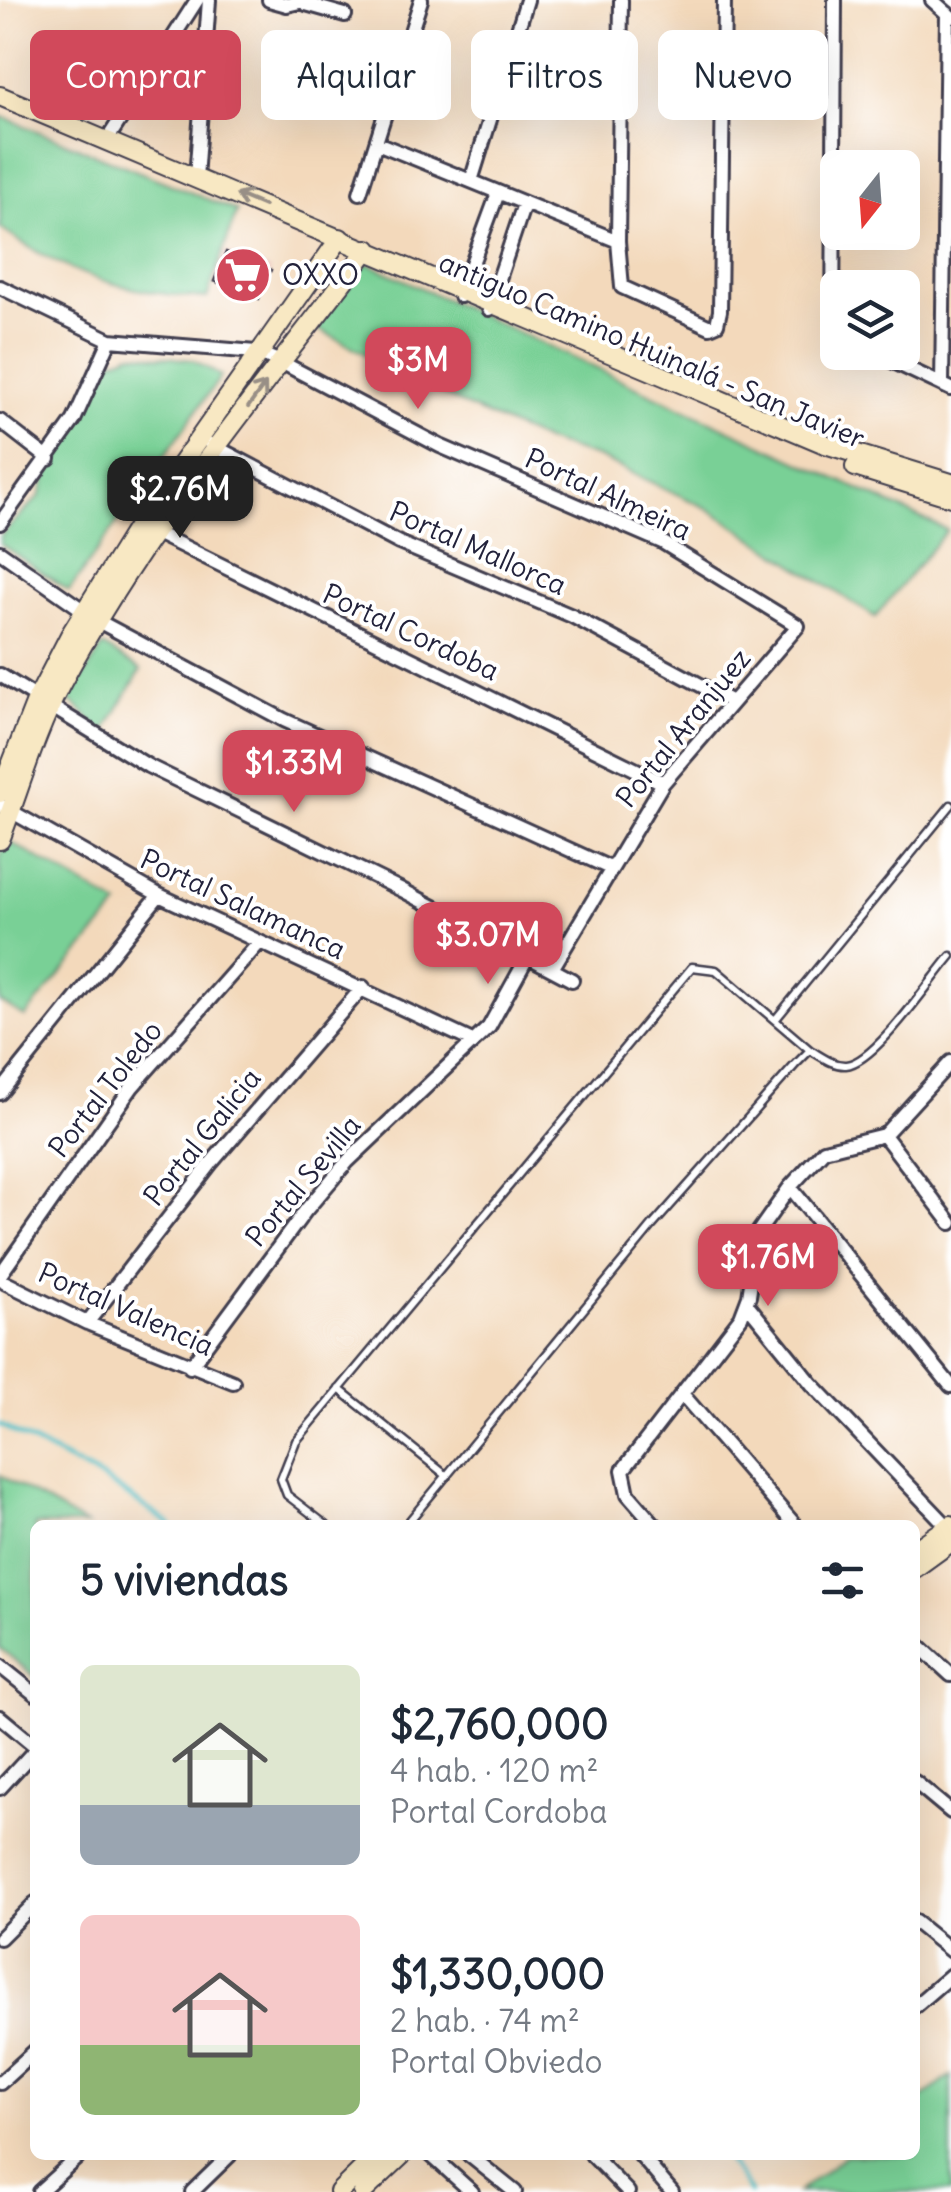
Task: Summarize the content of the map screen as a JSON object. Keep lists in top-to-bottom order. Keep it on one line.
{"streets":{"street":["antiguo Camino Huinalá - San Javier","Portal Almeira","Portal Mallorca","Portal Cordoba","Portal Aranjuez","Portal Salamanca","Portal Toledo","Portal Galicia","Portal Sevilla","Portal Valencia"]},"crossings":[["Portal Almeira","Portal Aranjuez"],["Portal Mallorca","Portal Aranjuez"],["Portal Cordoba","Portal Aranjuez"],["Portal Salamanca","Portal Toledo"],["Portal Salamanca","Portal Galicia"],["Portal Salamanca","Portal Sevilla"],["Portal Toledo","Portal Valencia"],["Portal Galicia","Portal Valencia"],["Portal Sevilla","Portal Valencia"]],"places":{"supermarket":["OXXO"]},"north":"bottom","page":{"chip":["Comprar","Alquilar","Filtros","Nuevo"],"price":["$3M","$2.76M","$1.33M","$3.07M","$1.76M"],"heading":"5 viviendas","list":[{"name":"$2,760,000","note":"4 hab. · 120 m² · Portal Cordoba"},{"name":"$1,330,000","note":"2 hab. · 74 m² · Portal Obviedo"}]}}
